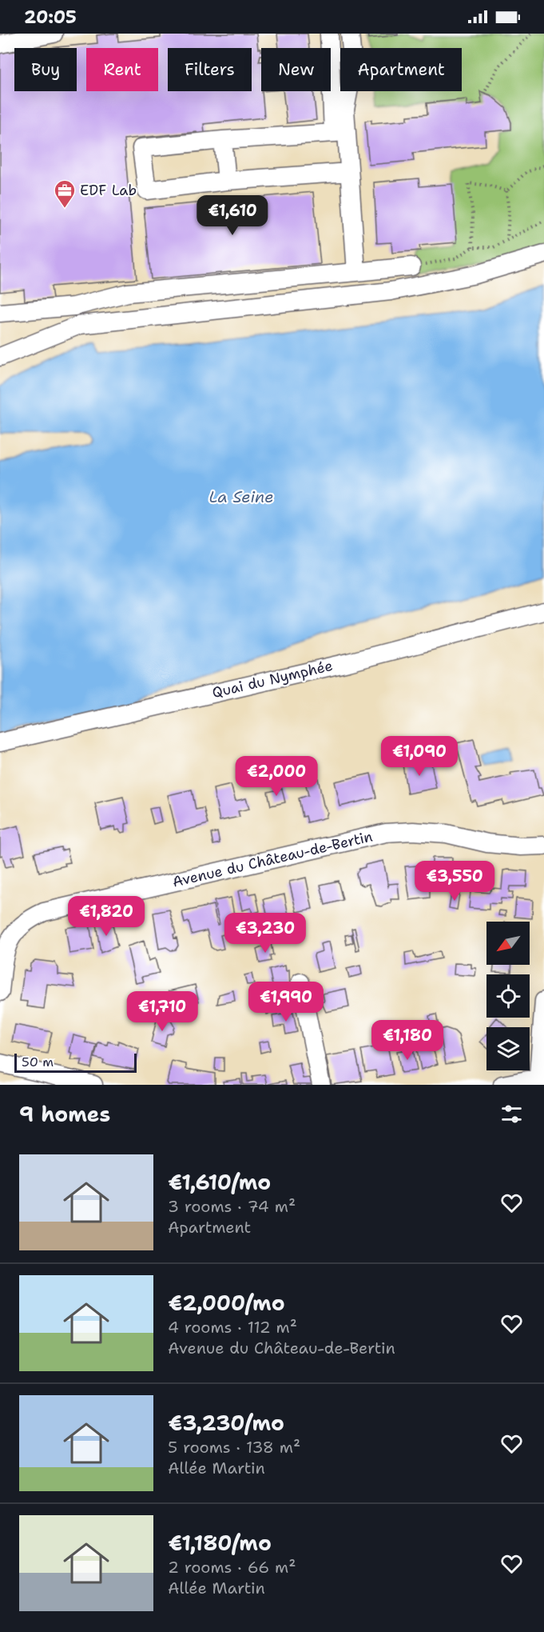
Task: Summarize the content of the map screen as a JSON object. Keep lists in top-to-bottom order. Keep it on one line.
{"streets":{"street":["Quai du Nymphée","Avenue du Château-de-Bertin"]},"water":["La Seine"],"places":{"office":["EDF Lab"]},"scale_bar":"50 m","north":"bottom left","page":{"status":"20:05","chip":["Buy","Rent","Filters","New","Apartment"],"price":["€1,610","€1,090","€2,000","€3,550","€1,820","€3,230","€1,990","€1,710","€1,180"],"scale":"50 m","heading":"9 homes","list":[{"name":"€1,610/mo","note":"3 rooms · 74 m² · Apartment"},{"name":"€2,000/mo","note":"4 rooms · 112 m² · Avenue du Château-de-Bertin"},{"name":"€3,230/mo","note":"5 rooms · 138 m² · Allée Martin"},{"name":"€1,180/mo","note":"2 rooms · 66 m² · Allée Martin"}]}}
